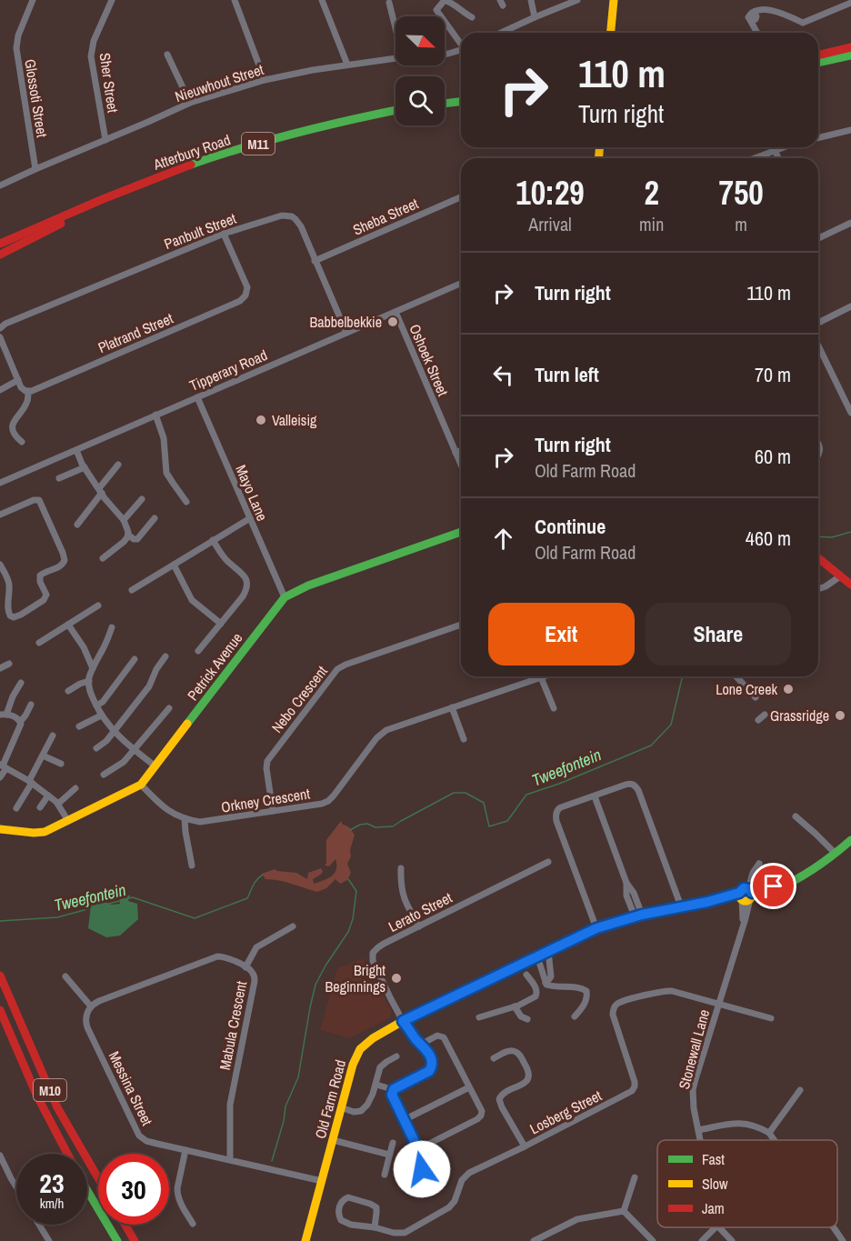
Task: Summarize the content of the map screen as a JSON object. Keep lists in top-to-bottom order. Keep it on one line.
{"streets":{"street":["Sher Street","Nieuwhout Street","Glossoti Street","M11","Atterbury Road","Sheba Street","Panbult Street","Platrand Street","Oshoek Street","Tipperary Road","Mayo Lane","Petrick Avenue","Nebo Crescent","Orkney Crescent","Lerato Street","Mabula Crescent","Stonewall Lane","Messina Street","M10","Old Farm Road","Losberg Street"]},"crossings":[["Sher Street","Nieuwhout Street"],["Nieuwhout Street","Glossoti Street"],["Sheba Street","Panbult Street"],["Panbult Street","Platrand Street"],["Panbult Street","Tipperary Road"],["Oshoek Street","Tipperary Road"],["Tipperary Road","Mayo Lane"],["Mayo Lane","Petrick Avenue"],["Petrick Avenue","Orkney Crescent"],["Nebo Crescent","Orkney Crescent"],["Lerato Street","Old Farm Road"],["Mabula Crescent","Messina Street"],["Stonewall Lane","Old Farm Road"],["Stonewall Lane","Losberg Street"],["Messina Street","Old Farm Road"]],"water":["Tweefontein"],"places":["Babbelbekkie","Valleisig","Lone Creek","Grassridge","Bright Beginnings"],"legend":["Fast","Slow","Jam"],"north":"bottom right","page":{"turn":["110 m","Turn right"],"eta":["10:29","Arrival","2","min","750","m"],"list":[{"name":"Turn right","value":"110 m"},{"name":"Turn left","value":"70 m"},{"name":"Turn right","note":"Old Farm Road","value":"60 m"},{"name":"Continue","note":"Old Farm Road","value":"460 m"}],"buttons":["Exit","Share"],"speed":"23 km/h","limit":"30"}}
